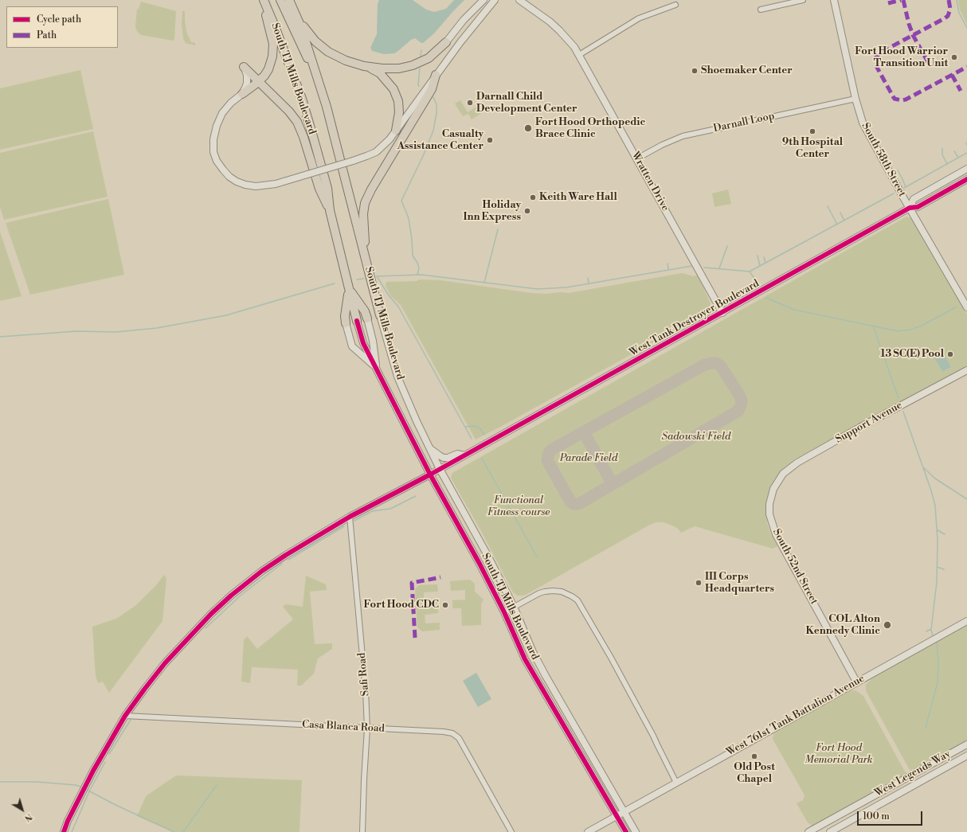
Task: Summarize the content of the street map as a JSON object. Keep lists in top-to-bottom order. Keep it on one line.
{"streets":{"main road":["South TJ Mills Boulevard"],"street":["Darnall Loop","South 58th Street","Wratten Drive","West Tank Destroyer Boulevard","Support Avenue","South 52nd Street","Safi Road","West 761st Tank Battalion Avenue","Casa Blanca Road","West Legends Way"]},"crossings":[["South TJ Mills Boulevard","West Tank Destroyer Boulevard"],["South TJ Mills Boulevard","West 761st Tank Battalion Avenue"],["Darnall Loop","South 58th Street"],["Darnall Loop","Wratten Drive"],["South 58th Street","West Tank Destroyer Boulevard"],["Wratten Drive","West Tank Destroyer Boulevard"],["West Tank Destroyer Boulevard","Safi Road"],["West Tank Destroyer Boulevard","Casa Blanca Road"],["Support Avenue","South 52nd Street"],["South 52nd Street","West 761st Tank Battalion Avenue"],["Safi Road","Casa Blanca Road"]],"parks":["Sadowski Field","Parade Field","Functional Fitness course","Fort Hood Memorial Park"],"places":["Fort Hood Warrior Transition Unit","Shoemaker Center","Darnall Child Development Center","Fort Hood Orthopedic Brace Clinic","9th Hospital Center","Casualty Assistance Center","Keith Ware Hall","Holiday Inn Express","13 SC(E) Pool","III Corps Headquarters","Fort Hood CDC","COL Alton Kennedy Clinic","Old Post Chapel"],"legend":["Cycle path","Path"],"scale_bar":"100 m","north":"bottom right"}
